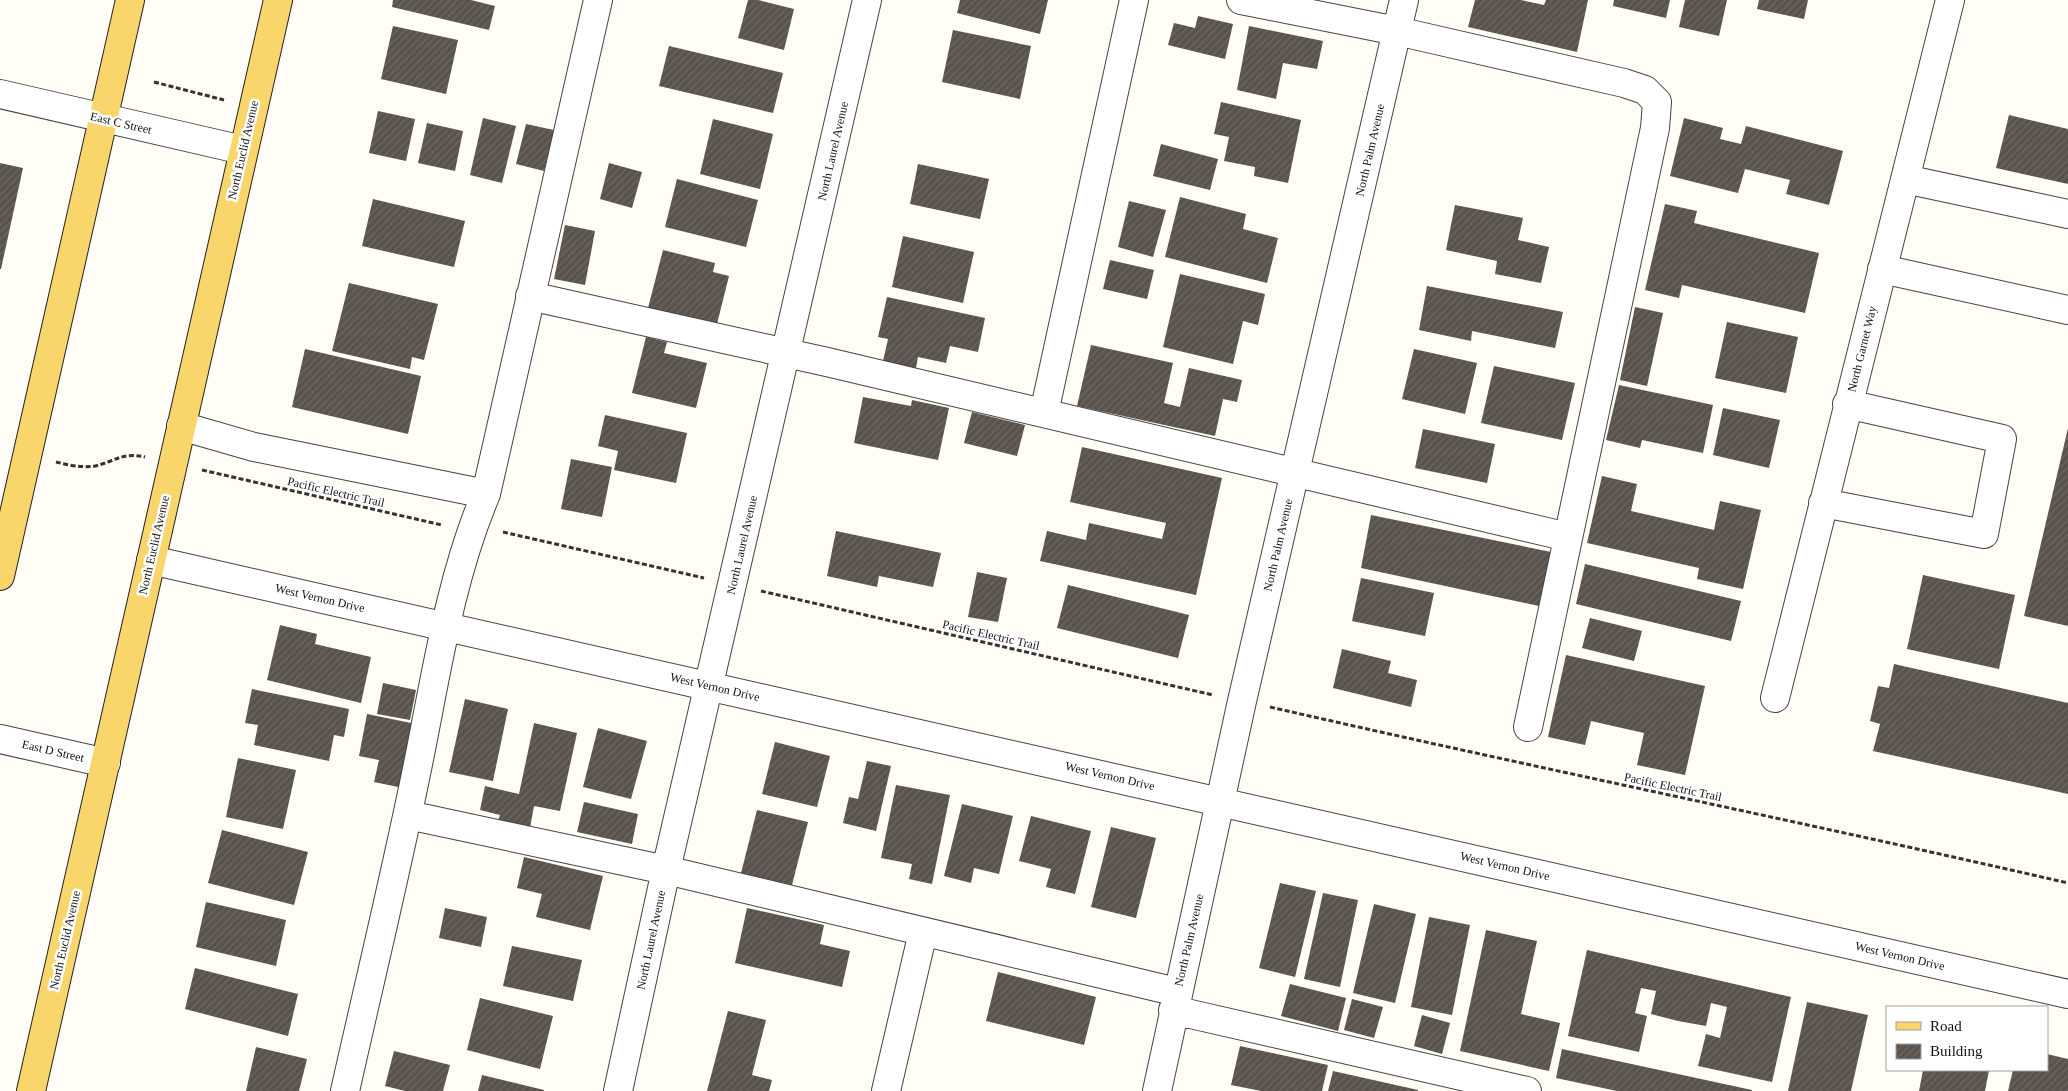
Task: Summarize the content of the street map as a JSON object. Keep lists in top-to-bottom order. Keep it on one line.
{"streets":{"main road":["North Euclid Avenue"],"street":["East C Street","North Palm Avenue","North Laurel Avenue","North Garnet Way","West Vernon Drive","East D Street"],"path":["Pacific Electric Trail"]},"crossings":[["East C Street","North Euclid Avenue"],["North Euclid Avenue","West Vernon Drive"],["North Euclid Avenue","East D Street"],["North Palm Avenue","West Vernon Drive"],["North Laurel Avenue","West Vernon Drive"]],"legend":["Road","Building"]}
